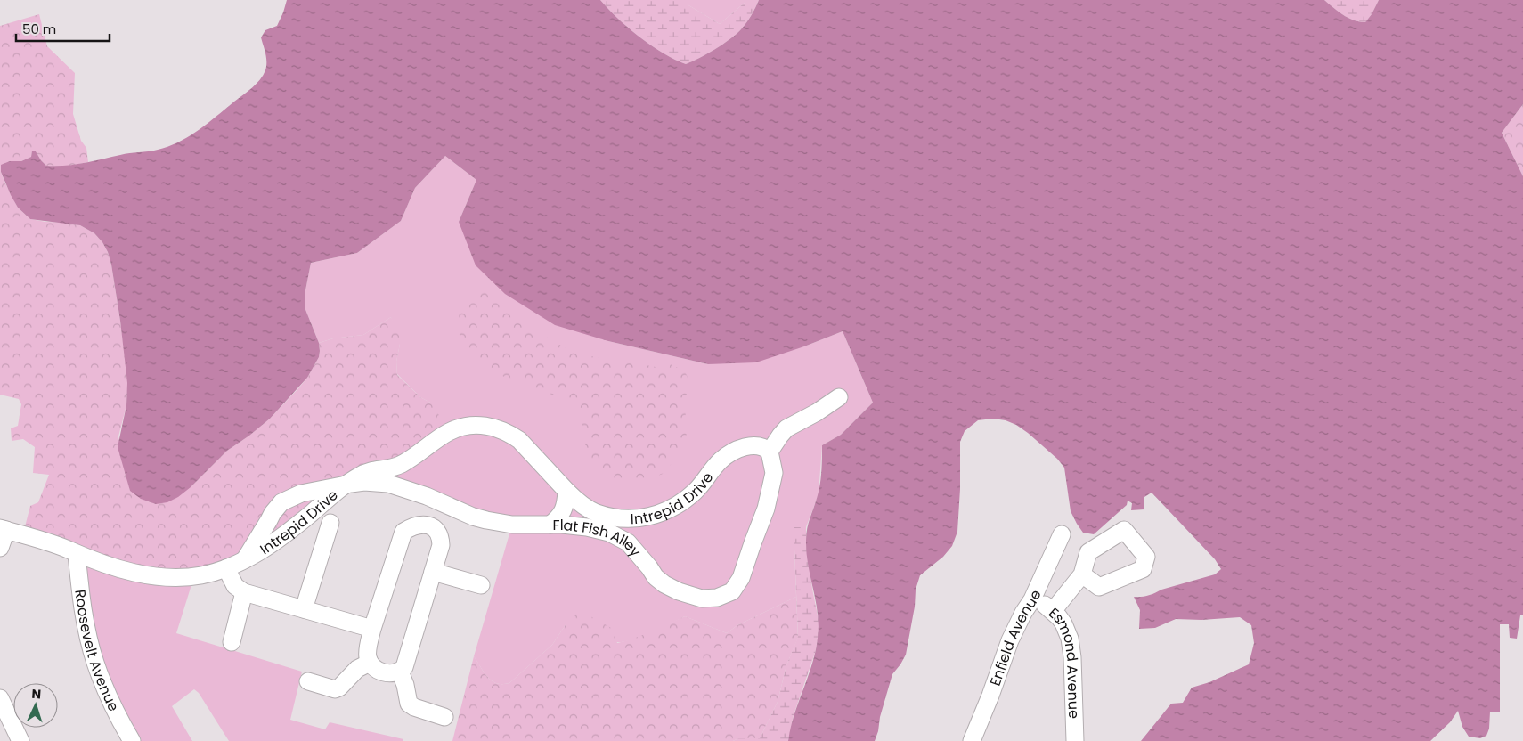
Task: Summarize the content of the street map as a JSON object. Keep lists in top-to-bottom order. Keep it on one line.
{"streets":{"street":["Intrepid Drive","Flat Fish Alley","Enfield Avenue","Roosevelt Avenue","Esmond Avenue"]},"crossings":[["Intrepid Drive","Flat Fish Alley"],["Intrepid Drive","Roosevelt Avenue"],["Enfield Avenue","Esmond Avenue"]],"scale_bar":"50 m","north":"top"}
